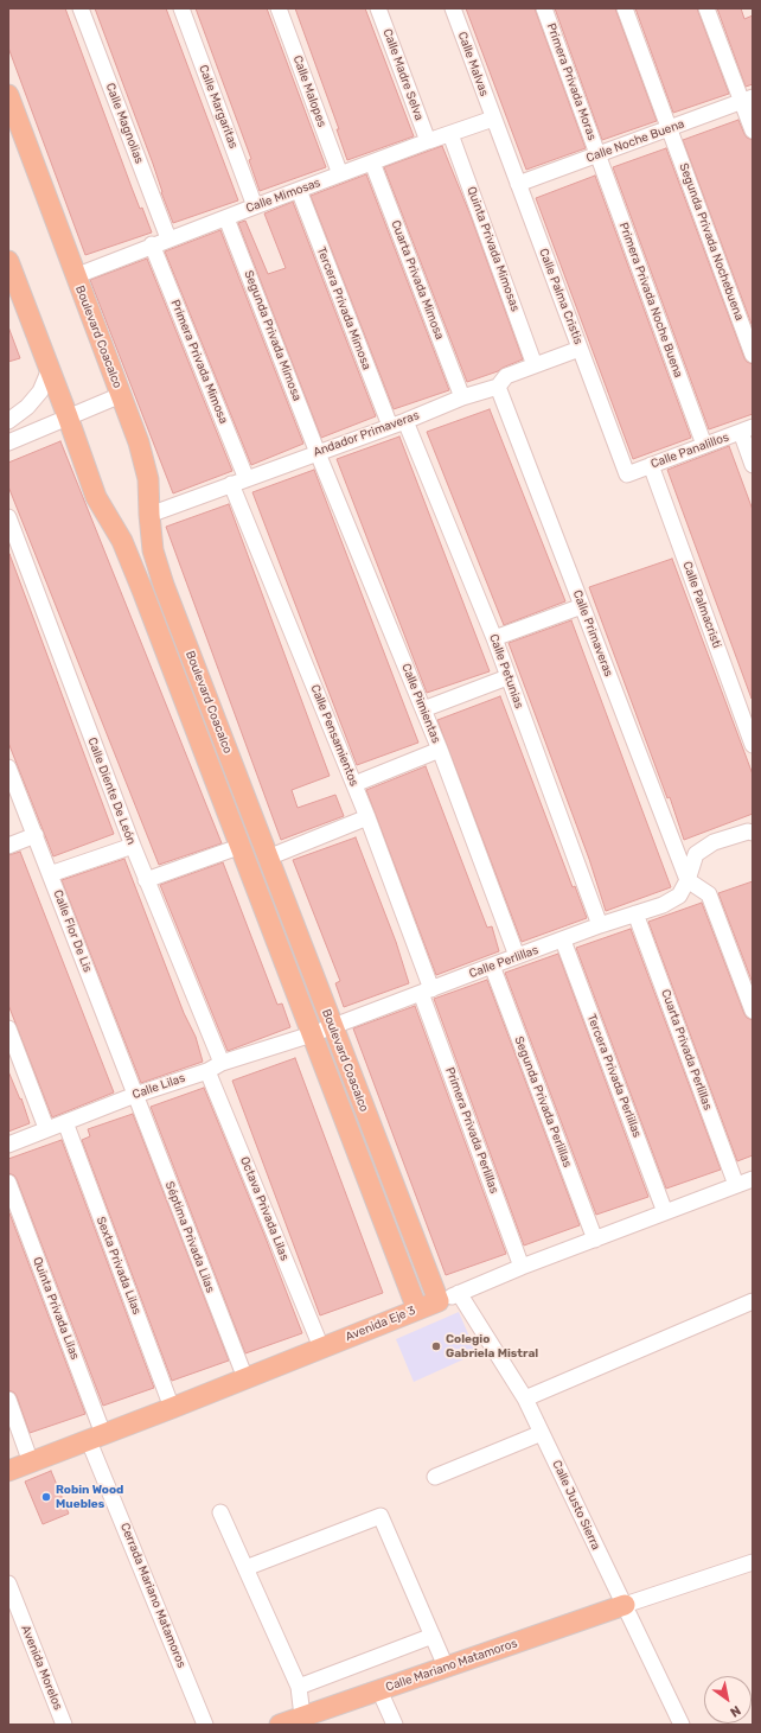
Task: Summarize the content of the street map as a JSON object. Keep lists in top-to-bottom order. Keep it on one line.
{"streets":{"main road":["Boulevard Coacalco","Avenida Eje 3","Calle Mariano Matamoros"],"street":["Calle Malvas","Calle Madre Selva","Primera Privada Moras","Calle Malopes","Calle Margaritas","Calle Magnolias","Calle Noche Buena","Calle Mimosas","Segunda Privada Nochebuena","Quinta Privada Mimosas","Cuarta Privada Mimosa","Calle Palma Cristis","Primera Privada Noche Buena","Tercera Privada Mimosa","Segunda Privada Mimosa","Primera Privada Mimosa","Andador Primaveras","Calle Panalillos","Calle Palmacristi","Calle Primaveras","Calle Petunias","Calle Pimientas","Calle Pensamientos","Calle Diente De León","Calle Flor De Lis","Calle Perlillas","Cuarta Privada Perlillas","Tercera Privada Perlillas","Calle Lilas","Segunda Privada Perlillas","Primera Privada Perlillas","Octava Privada Lilas","Séptima Privada Lilas","Sexta Privada Lilas","Quinta Privada Lilas","Calle Justo Sierra","Cerrada Mariano Matamoros","Avenida Morelos"]},"crossings":[["Calle Malvas","Calle Mimosas"],["Calle Malvas","Calle Palma Cristis"],["Calle Madre Selva","Calle Mimosas"],["Primera Privada Moras","Calle Noche Buena"],["Primera Privada Moras","Primera Privada Noche Buena"],["Calle Malopes","Calle Mimosas"],["Calle Margaritas","Calle Mimosas"],["Calle Magnolias","Calle Mimosas"],["Calle Noche Buena","Segunda Privada Nochebuena"],["Calle Noche Buena","Calle Palma Cristis"],["Calle Noche Buena","Primera Privada Noche Buena"],["Calle Mimosas","Quinta Privada Mimosas"],["Calle Mimosas","Cuarta Privada Mimosa"],["Calle Mimosas","Calle Palma Cristis"],["Calle Mimosas","Tercera Privada Mimosa"],["Calle Mimosas","Segunda Privada Mimosa"],["Calle Mimosas","Boulevard Coacalco"],["Calle Mimosas","Primera Privada Mimosa"],["Quinta Privada Mimosas","Andador Primaveras"],["Cuarta Privada Mimosa","Andador Primaveras"],["Calle Palma Cristis","Andador Primaveras"],["Calle Palma Cristis","Calle Panalillos"],["Primera Privada Noche Buena","Calle Panalillos"],["Tercera Privada Mimosa","Andador Primaveras"],["Segunda Privada Mimosa","Andador Primaveras"],["Segunda Privada Mimosa","Calle Pimientas"],["Boulevard Coacalco","Andador Primaveras"],["Boulevard Coacalco","Calle Perlillas"],["Boulevard Coacalco","Calle Lilas"],["Boulevard Coacalco","Avenida Eje 3"],["Primera Privada Mimosa","Andador Primaveras"],["Primera Privada Mimosa","Calle Pensamientos"],["Andador Primaveras","Calle Primaveras"],["Andador Primaveras","Calle Petunias"],["Andador Primaveras","Calle Pimientas"],["Andador Primaveras","Calle Pensamientos"],["Calle Panalillos","Calle Palmacristi"],["Calle Primaveras","Calle Perlillas"],["Calle Petunias","Calle Perlillas"],["Calle Pimientas","Calle Perlillas"],["Calle Pensamientos","Calle Perlillas"],["Calle Pensamientos","Primera Privada Perlillas"],["Calle Diente De León","Calle Lilas"],["Calle Flor De Lis","Calle Lilas"],["Calle Flor De Lis","Séptima Privada Lilas"],["Calle Perlillas","Cuarta Privada Perlillas"],["Calle Perlillas","Tercera Privada Perlillas"],["Calle Perlillas","Calle Lilas"],["Calle Perlillas","Segunda Privada Perlillas"],["Calle Perlillas","Primera Privada Perlillas"],["Cuarta Privada Perlillas","Avenida Eje 3"],["Tercera Privada Perlillas","Avenida Eje 3"],["Calle Lilas","Octava Privada Lilas"],["Calle Lilas","Séptima Privada Lilas"],["Calle Lilas","Sexta Privada Lilas"],["Segunda Privada Perlillas","Avenida Eje 3"],["Primera Privada Perlillas","Avenida Eje 3"],["Octava Privada Lilas","Avenida Eje 3"],["Séptima Privada Lilas","Avenida Eje 3"],["Sexta Privada Lilas","Avenida Eje 3"],["Quinta Privada Lilas","Avenida Eje 3"],["Quinta Privada Lilas","Cerrada Mariano Matamoros"],["Avenida Eje 3","Calle Justo Sierra"],["Avenida Eje 3","Cerrada Mariano Matamoros"],["Calle Justo Sierra","Calle Mariano Matamoros"]],"places":["Colegio Gabriela Mistral","Robin Wood Muebles"],"north":"bottom right"}
